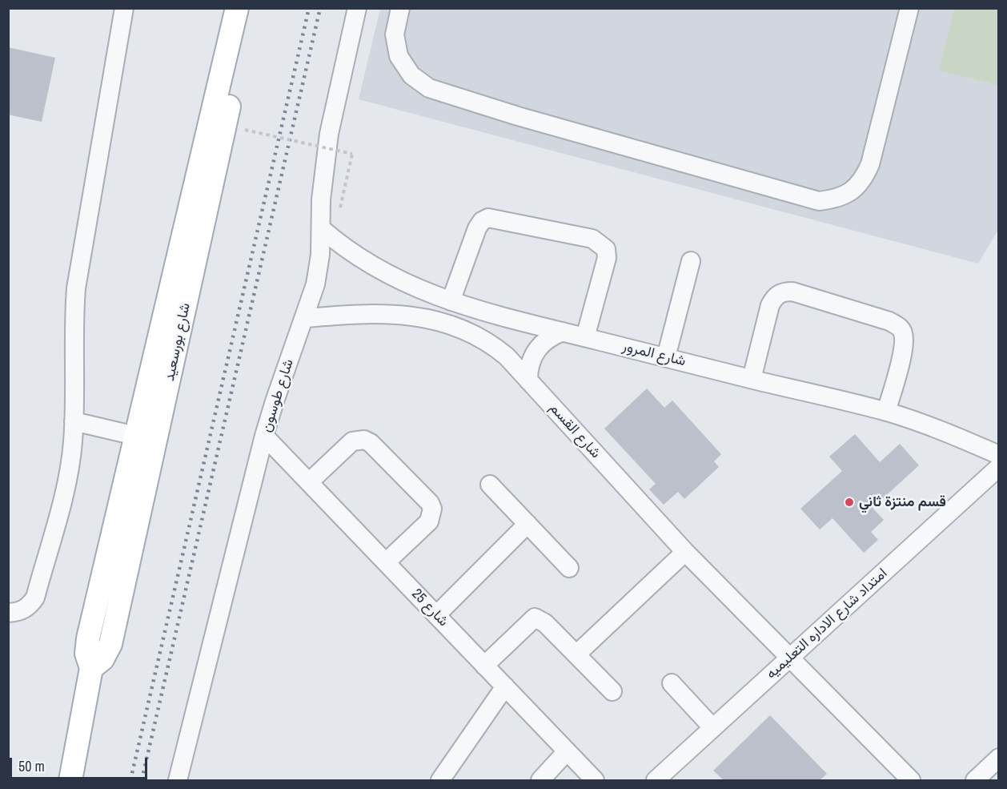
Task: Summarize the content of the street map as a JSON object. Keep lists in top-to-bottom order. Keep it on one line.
{"streets":{"main road":["شارع بورسعيد"],"street":["شارع المرور","شارع طوسون","شارع القسم","شارع 25","امتداد شارع الاداره التعليميه"]},"crossings":[["شارع المرور","شارع طوسون"],["شارع طوسون","شارع القسم"],["شارع طوسون","شارع 25"],["شارع القسم","امتداد شارع الاداره التعليميه"]],"places":["قسم منتزة ثاني"],"scale_bar":"50 m"}
